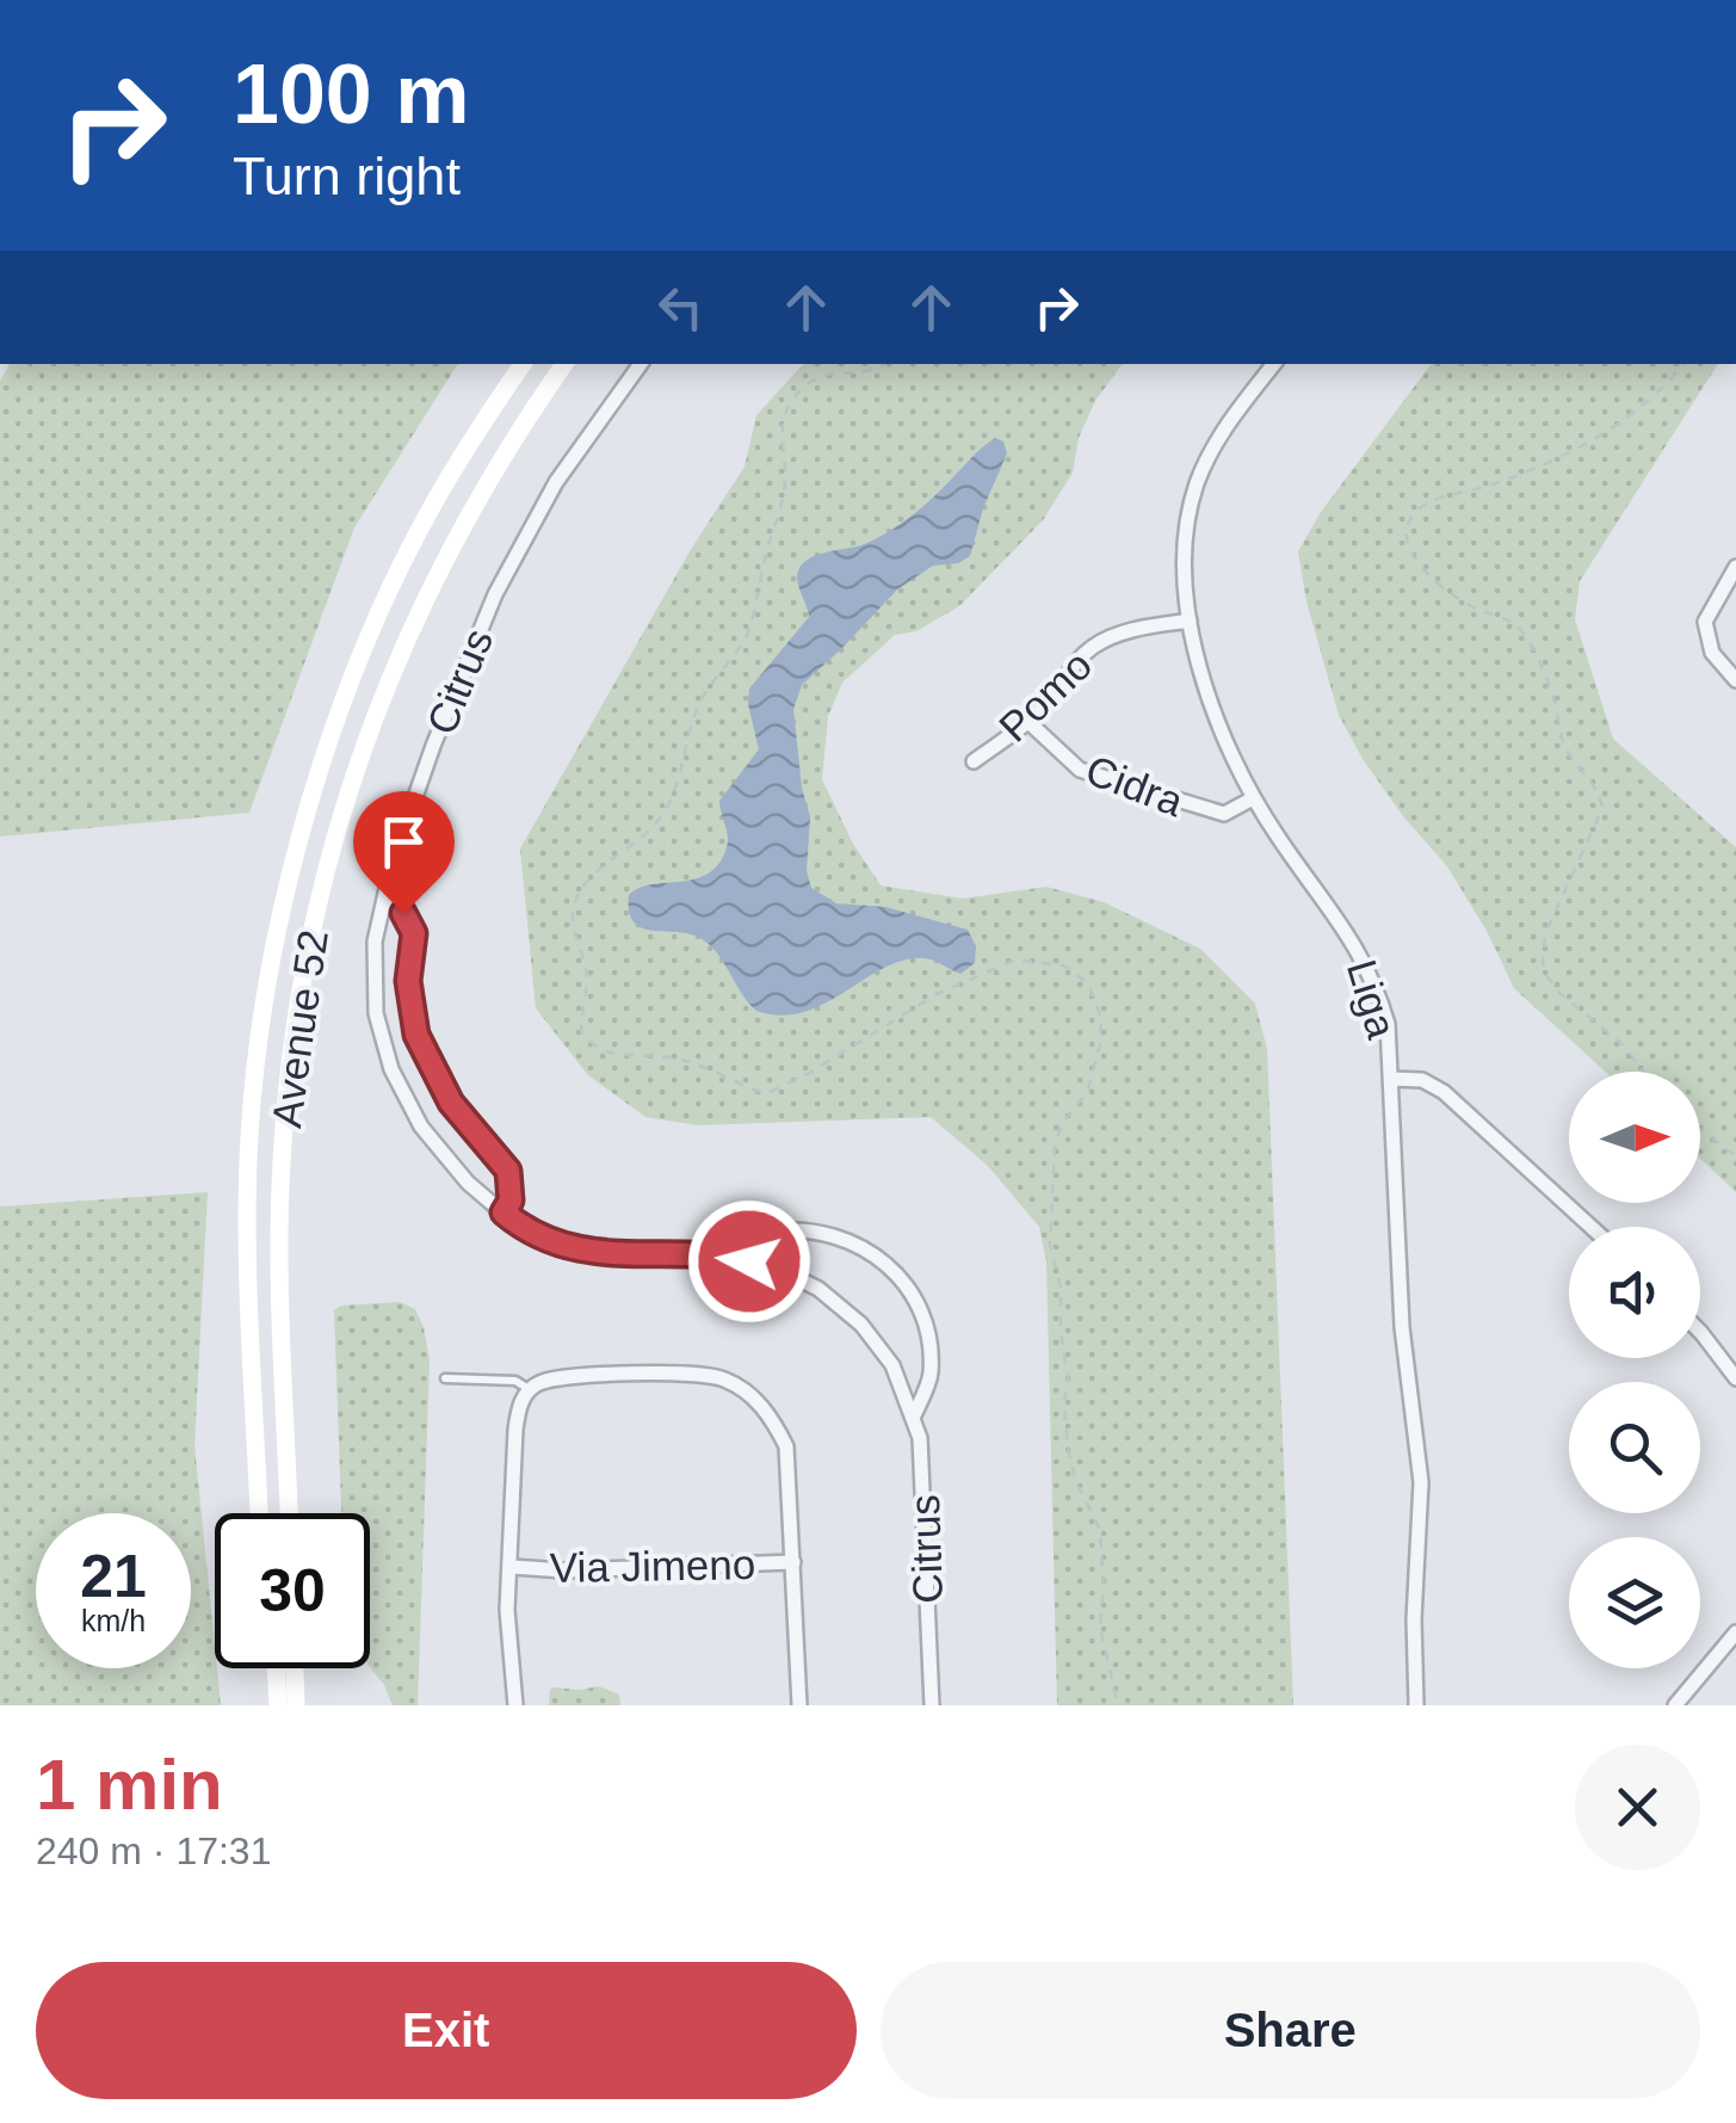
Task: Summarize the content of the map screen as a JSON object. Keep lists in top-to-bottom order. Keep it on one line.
{"streets":{"main road":["Avenue 52"],"street":["Citrus","Pomo","Cidra","Liga","Via Jimeno"]},"crossings":[["Pomo","Cidra"],["Pomo","Liga"],["Cidra","Liga"]],"north":"right","page":{"turn":["100 m","Turn right"],"speed":"21 km/h","limit":"30","heading":["1 min","240 m · 17:31"],"buttons":["Exit","Share"]}}
